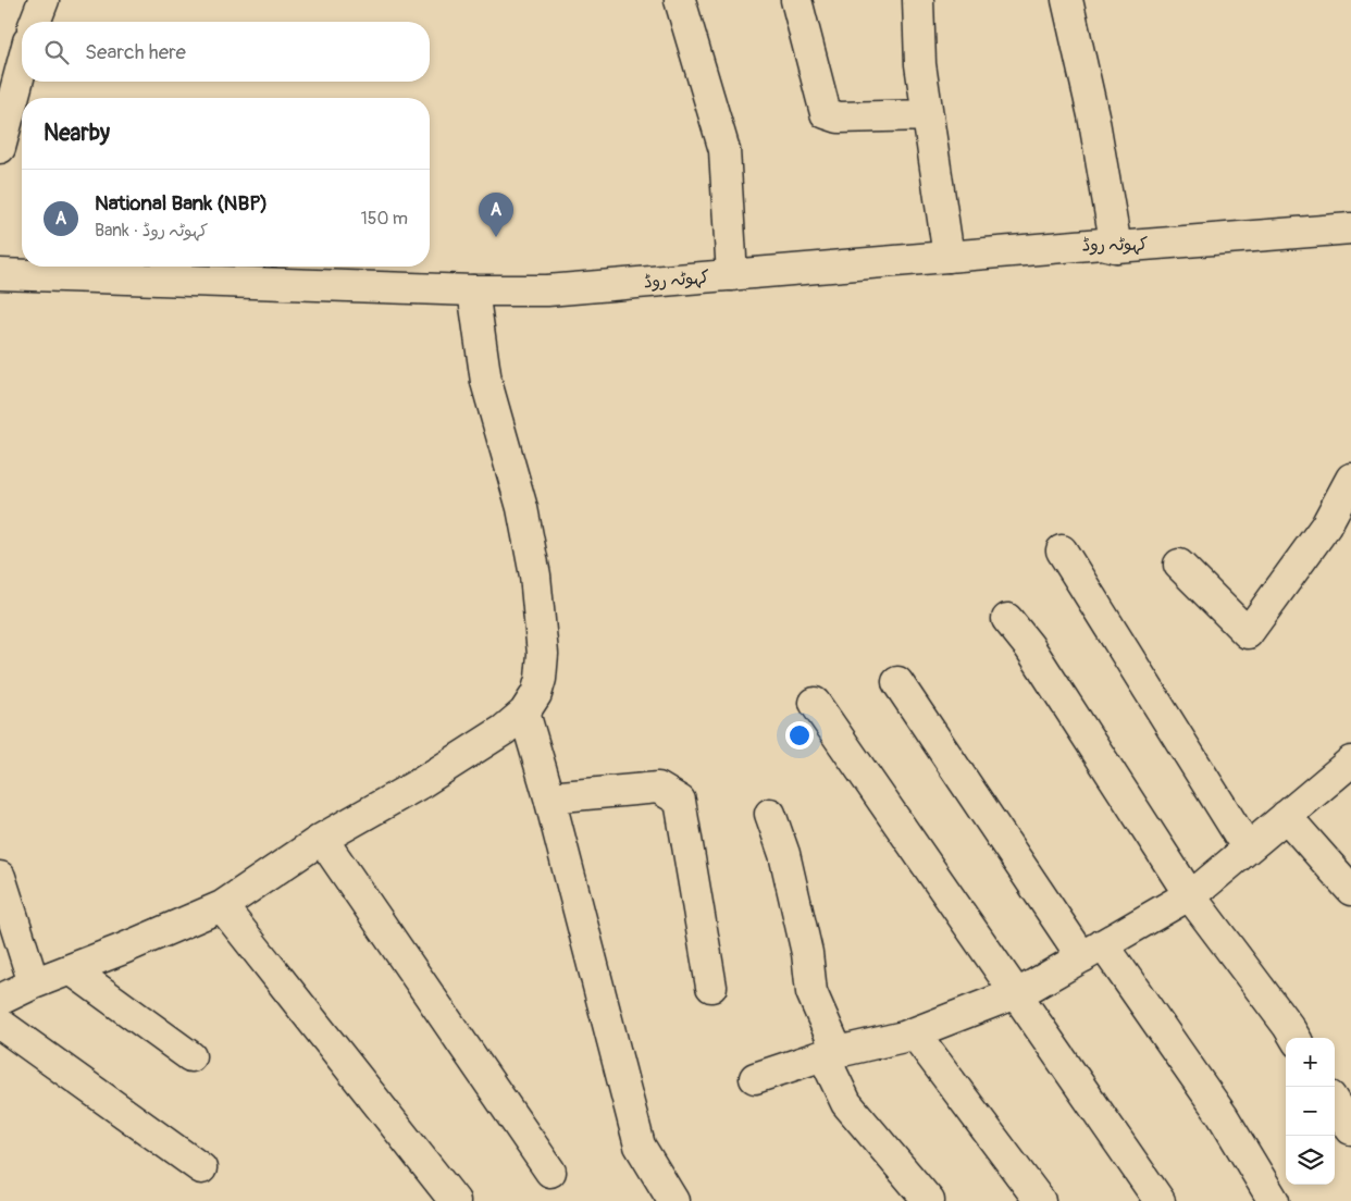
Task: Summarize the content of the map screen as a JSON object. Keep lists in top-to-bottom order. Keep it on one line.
{"streets":{"main road":["کہوٹہ روڈ"]},"page":{"search":"Search here","heading":"Nearby","list":[{"mark":"A","name":"National Bank (NBP)","note":"Bank · کہوٹہ روڈ","value":"150 m"}],"pins":"A","map_buttons":["+","−"]}}
